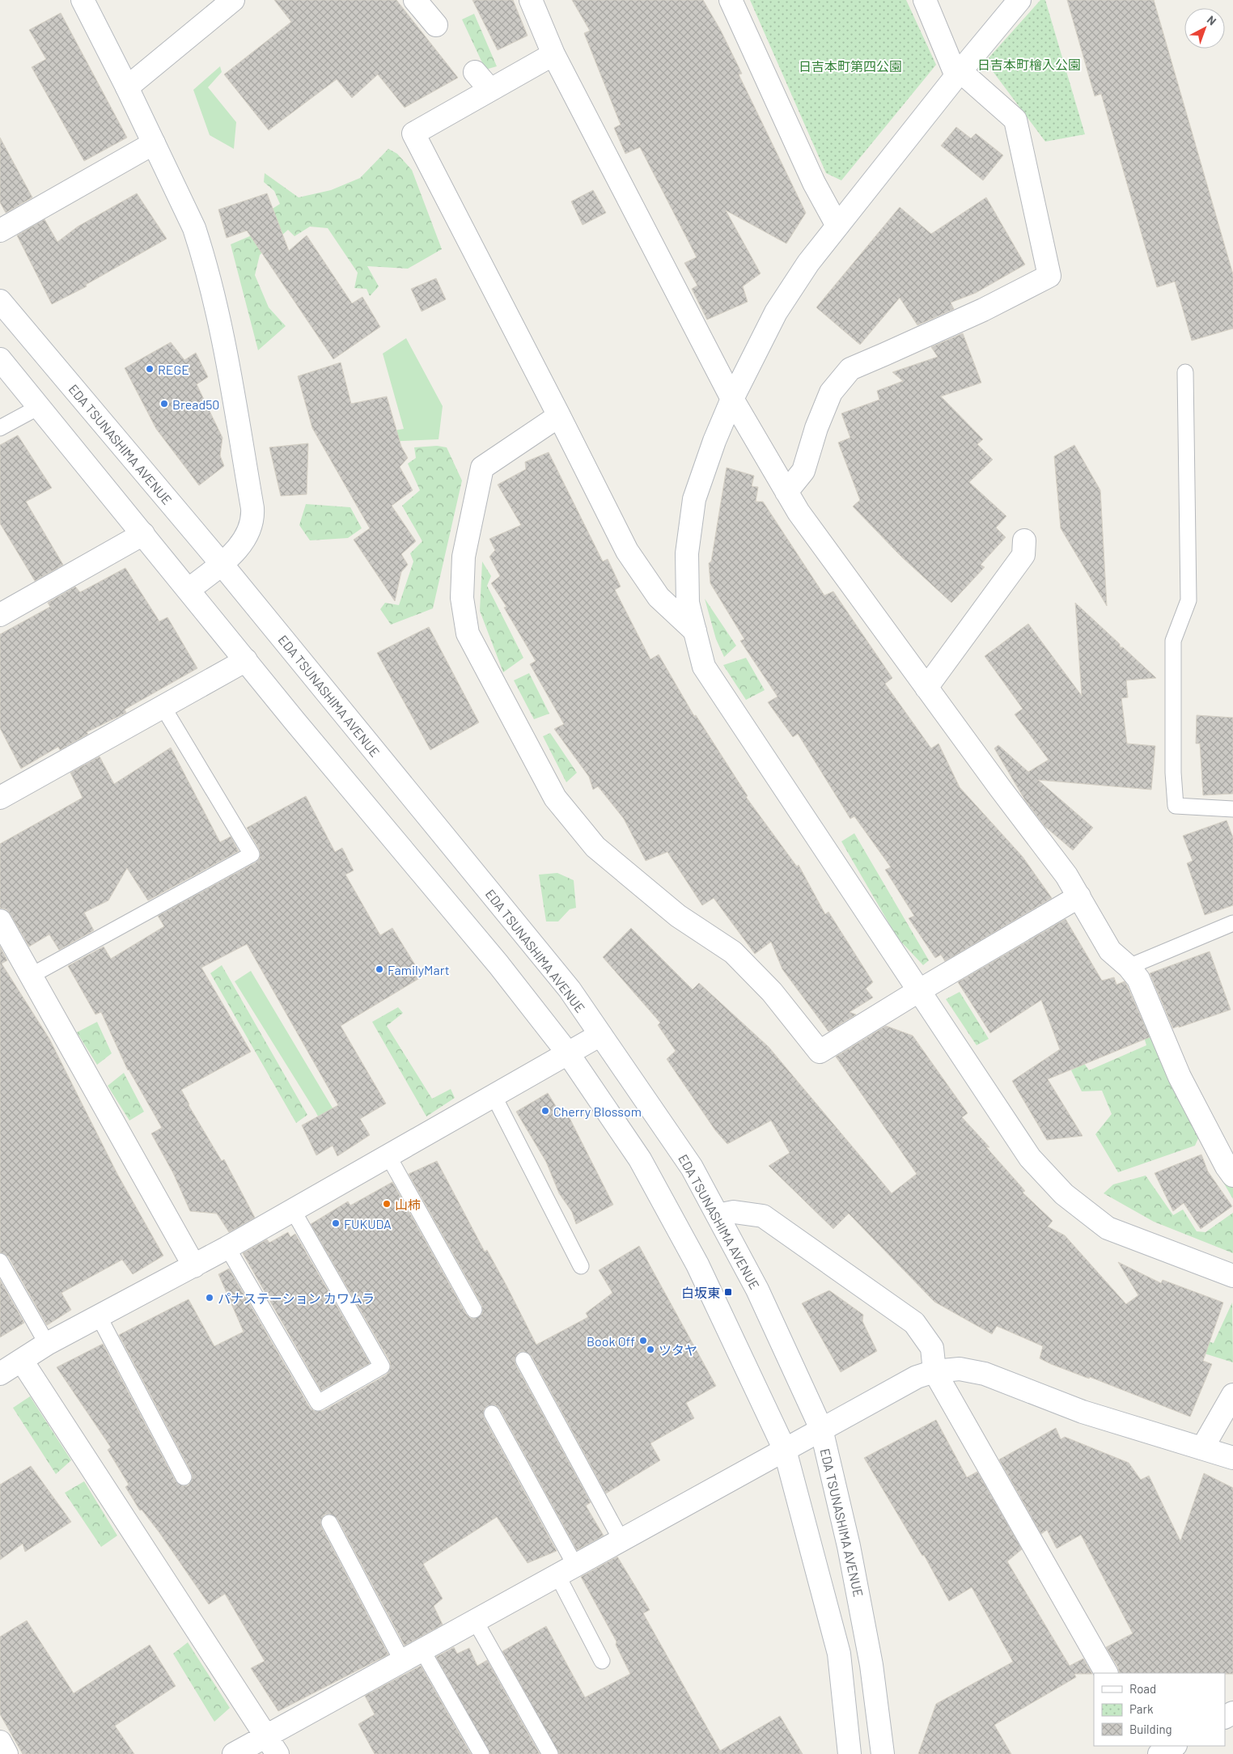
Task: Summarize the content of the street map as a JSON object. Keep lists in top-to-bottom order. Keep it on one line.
{"streets":{"street":["EDA TSUNASHIMA AVENUE"]},"parks":["日吉本町檜入公園","日吉本町第四公園"],"places":{"other":["REGE","Bread50","FamilyMart","Cherry Blossom","山柿","FUKUDA","パナステーション カワムラ","Book Off","ツタヤ"],"transit":["白坂東"]},"legend":["Road","Park","Building"],"north":"top right"}
